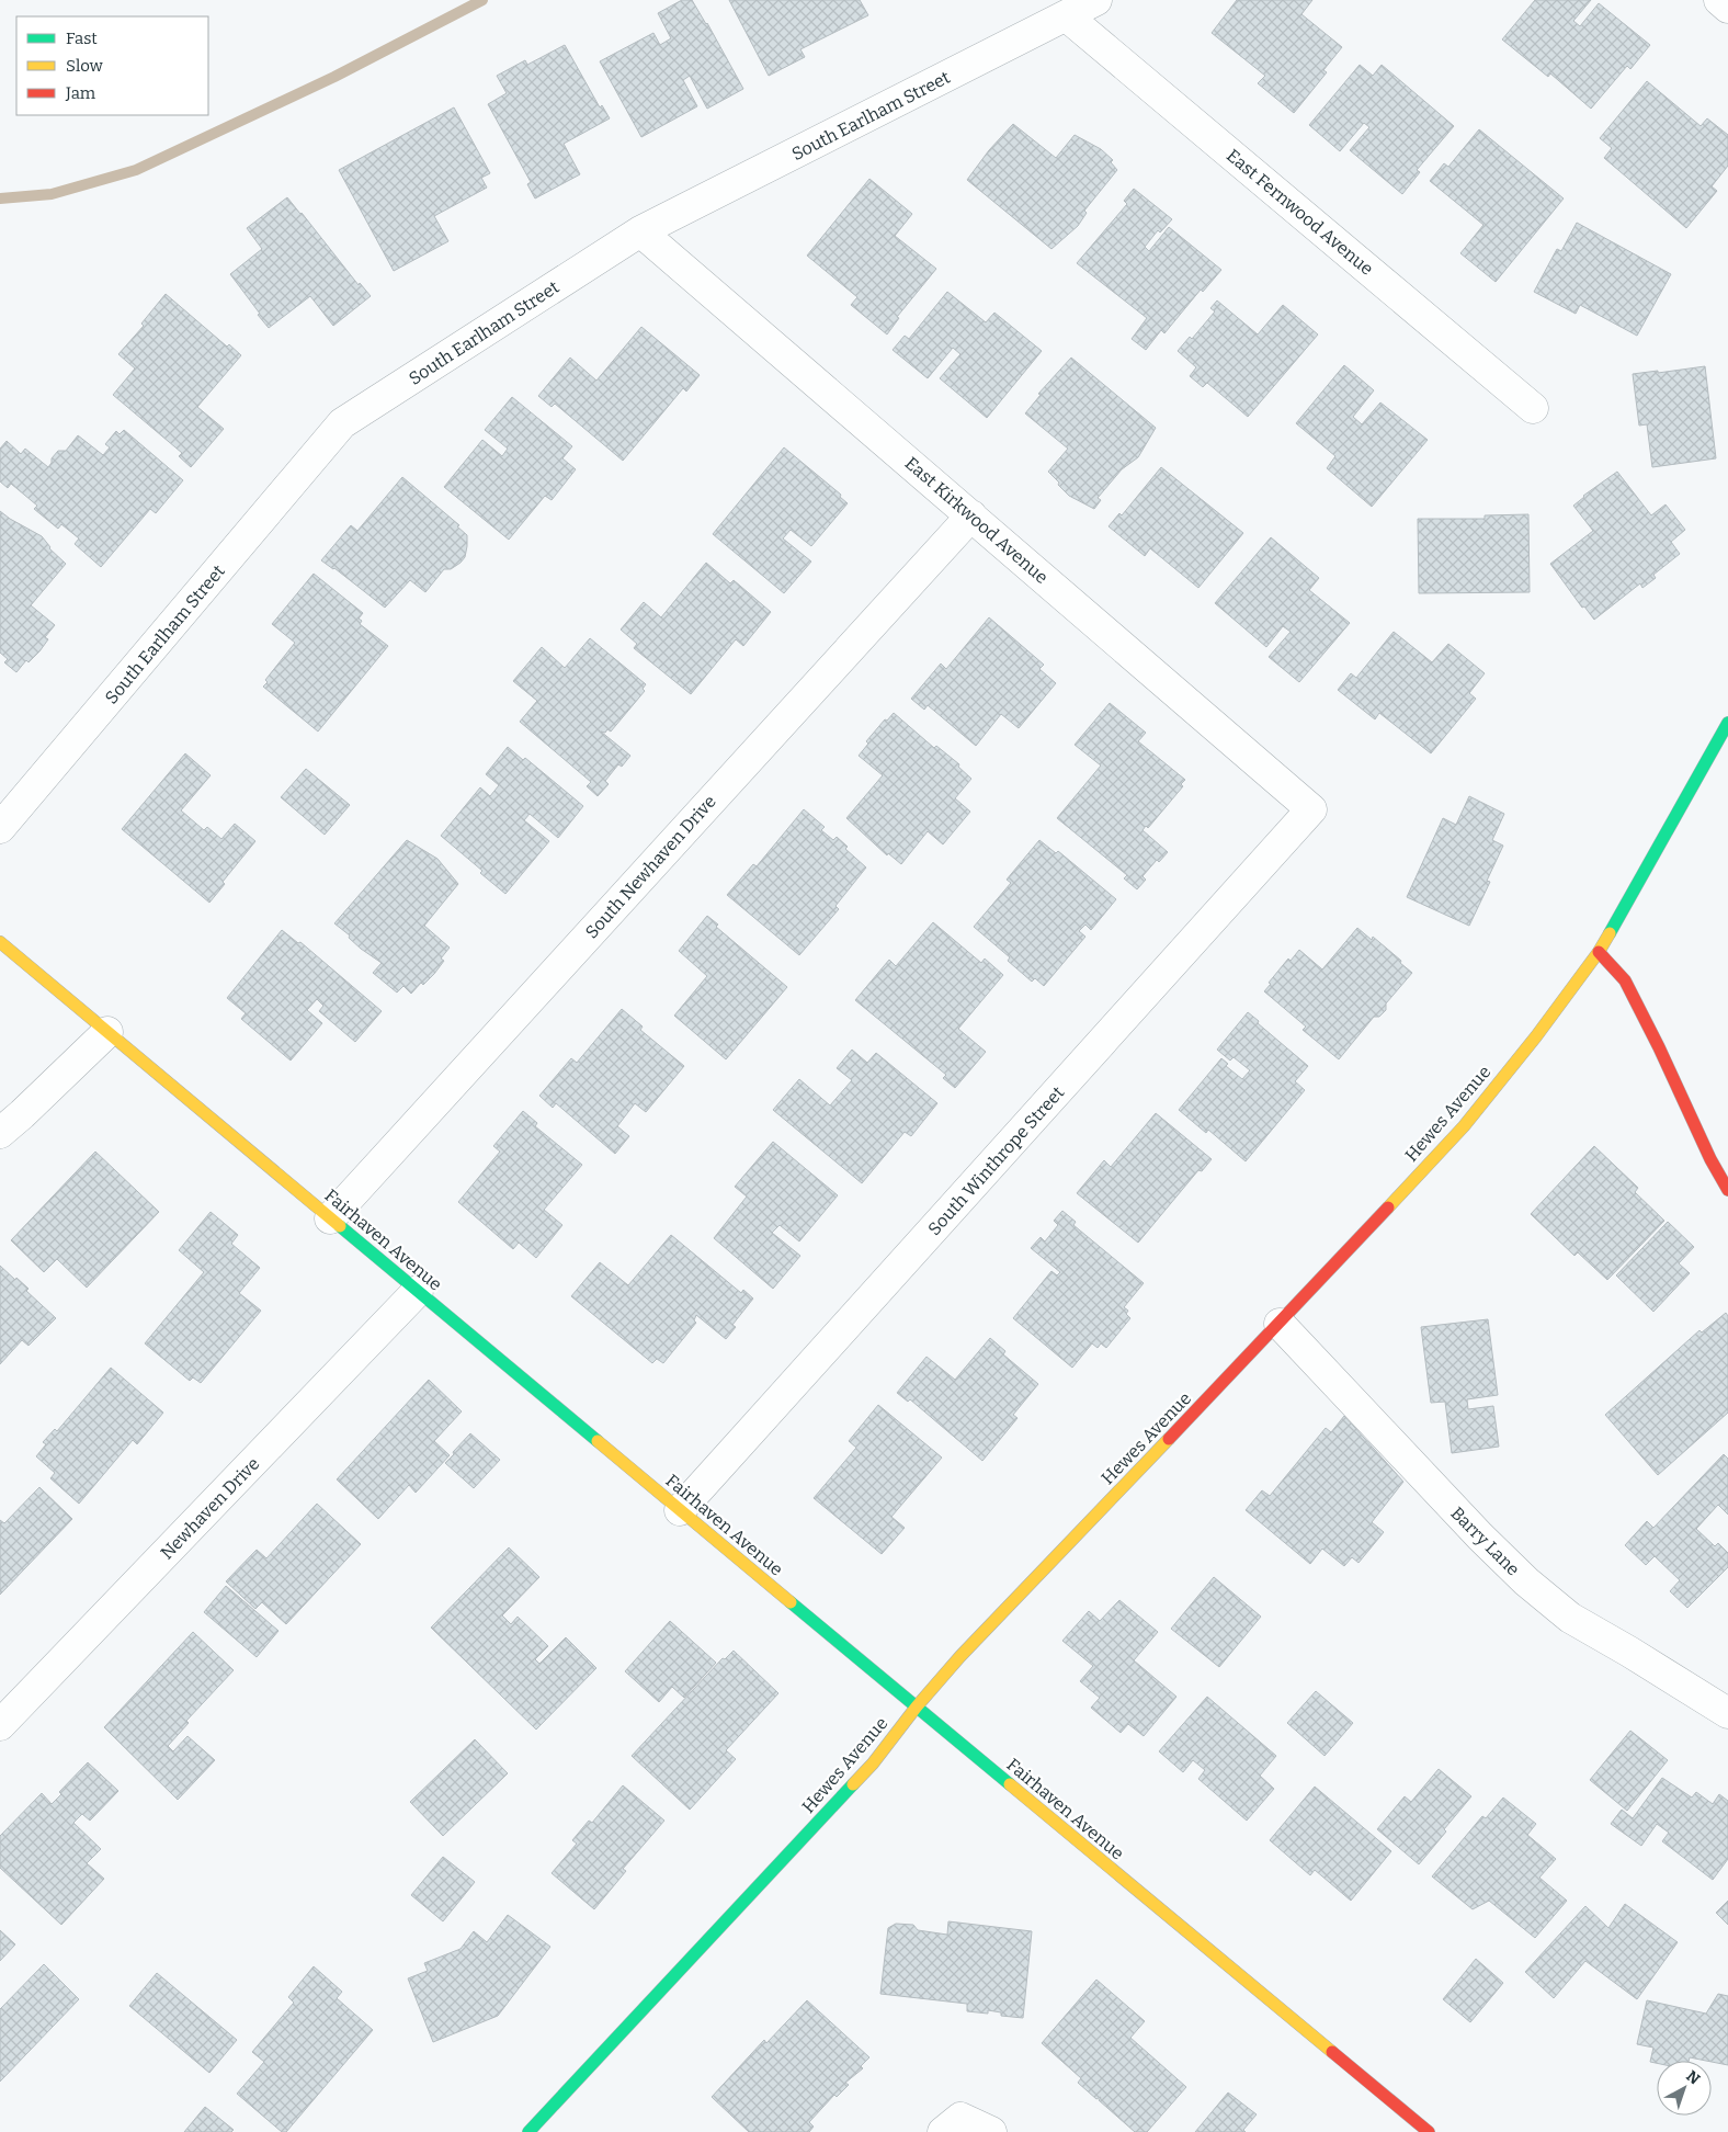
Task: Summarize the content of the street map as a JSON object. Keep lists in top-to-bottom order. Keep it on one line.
{"streets":{"main road":["Hewes Avenue","Fairhaven Avenue"],"street":["South Earlham Street","East Fernwood Avenue","East Kirkwood Avenue","South Newhaven Drive","South Winthrope Street","Newhaven Drive","Barry Lane"]},"crossings":[["South Earlham Street","East Fernwood Avenue"],["South Earlham Street","East Kirkwood Avenue"],["East Kirkwood Avenue","South Newhaven Drive"],["East Kirkwood Avenue","South Winthrope Street"],["South Newhaven Drive","Fairhaven Avenue"],["Hewes Avenue","Fairhaven Avenue"],["Hewes Avenue","Barry Lane"],["South Winthrope Street","Fairhaven Avenue"],["Fairhaven Avenue","Newhaven Drive"]],"legend":["Fast","Slow","Jam"],"north":"top right"}
